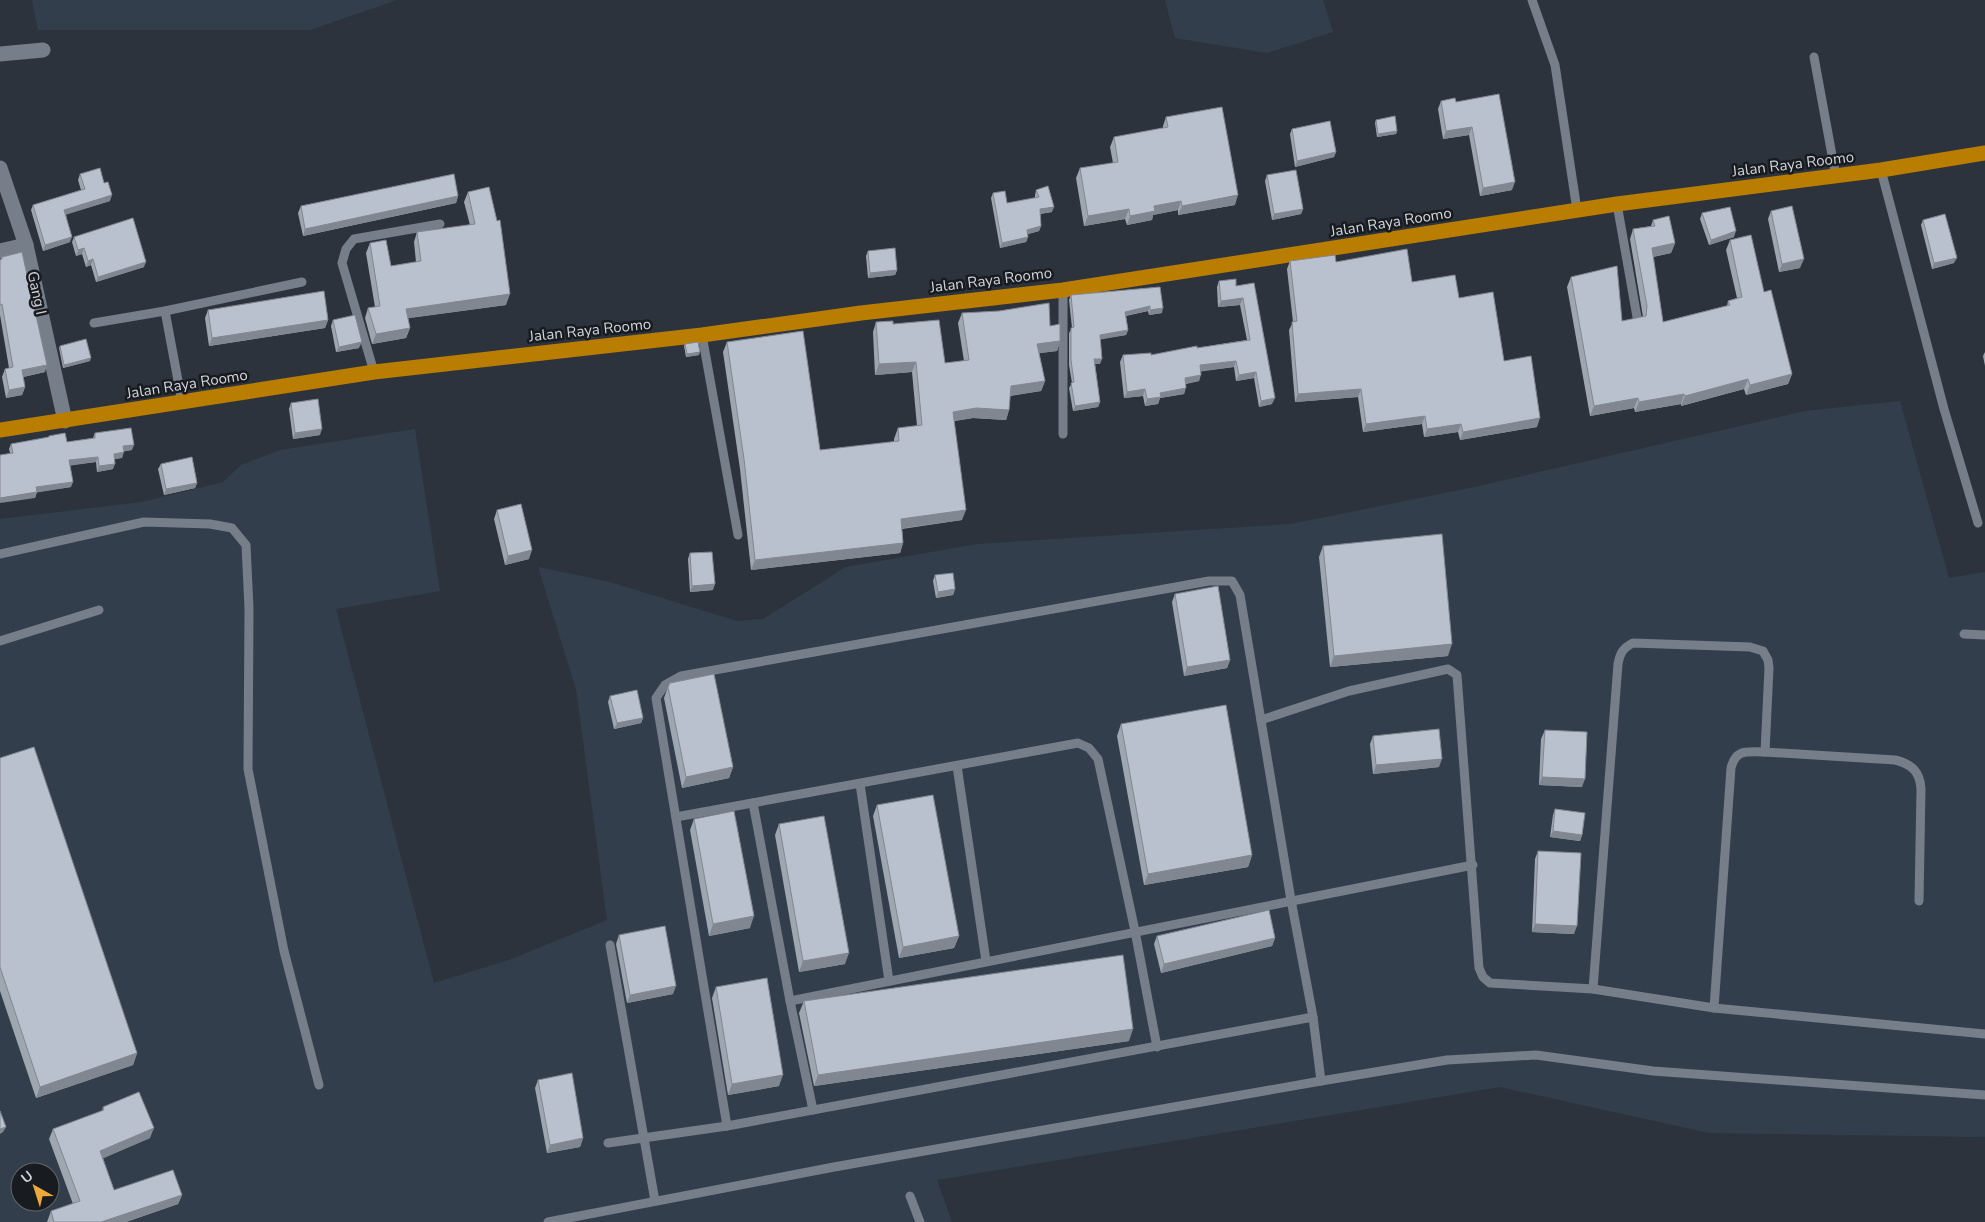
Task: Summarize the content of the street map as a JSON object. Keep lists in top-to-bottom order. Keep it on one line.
{"streets":{"highway":["Jalan Raya Roomo"],"street":["Gang I"]},"crossings":[["Jalan Raya Roomo","Gang I"]],"north":"top left"}
